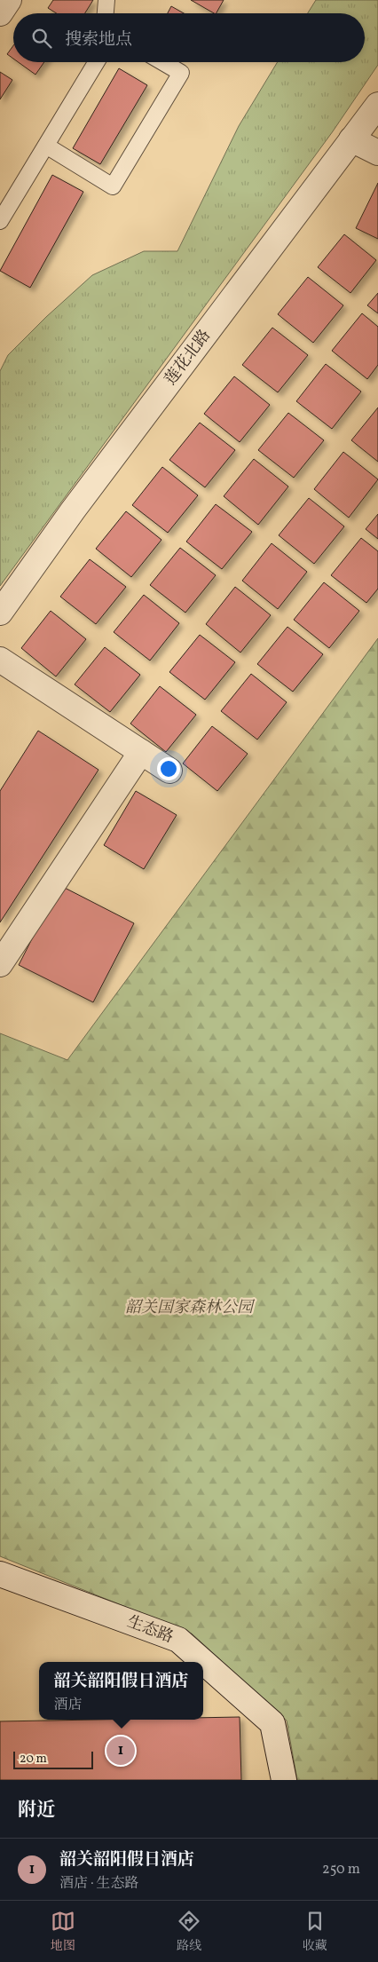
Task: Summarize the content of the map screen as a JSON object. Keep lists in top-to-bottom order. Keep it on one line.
{"streets":{"street":["莲花北路","生态路"]},"parks":["韶关国家森林公园"],"scale_bar":"20 m","page":{"search":"搜索地点","popup":["韶关韶阳假日酒店","酒店"],"pins":"1","scale":"20 m","heading":"附近","list":[{"mark":"1","name":"韶关韶阳假日酒店","note":"酒店 · 生态路","value":"250 m"}],"nav":["地图","路线","收藏"]}}
